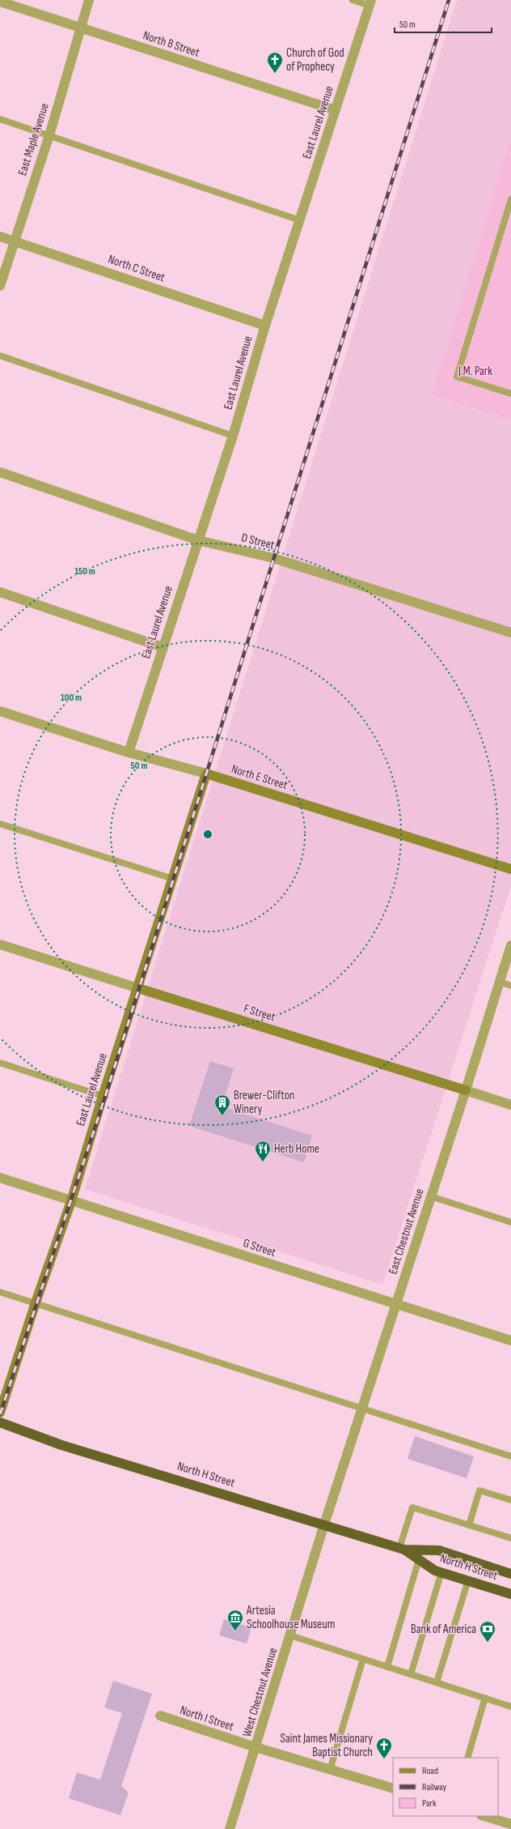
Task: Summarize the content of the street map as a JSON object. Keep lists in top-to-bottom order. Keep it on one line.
{"streets":{"highway":["North H Street"],"street":["North B Street","East Laurel Avenue","East Maple Avenue","North C Street","D Street","North E Street","F Street","East Chestnut Avenue","G Street","West Chestnut Avenue","North I Street"]},"crossings":[["North B Street","East Laurel Avenue"],["North B Street","East Maple Avenue"],["East Laurel Avenue","North C Street"],["East Laurel Avenue","D Street"],["East Laurel Avenue","North E Street"],["East Laurel Avenue","F Street"],["East Laurel Avenue","G Street"],["East Maple Avenue","North C Street"],["F Street","East Chestnut Avenue"],["East Chestnut Avenue","G Street"],["East Chestnut Avenue","North H Street"],["East Chestnut Avenue","West Chestnut Avenue"],["North H Street","West Chestnut Avenue"],["West Chestnut Avenue","North I Street"]],"parks":["J.M. Park"],"places":{"church":["Church of God of Prophecy","Saint James Missionary Baptist Church"],"building":["Brewer-Clifton Winery"],"restaurant":["Herb Home"],"museum":["Artesia Schoolhouse Museum"],"bank":["Bank of America"]},"legend":["Road","Railway","Park"],"scale_bar":"50 m","rings":["150 m","100 m","50 m"]}
